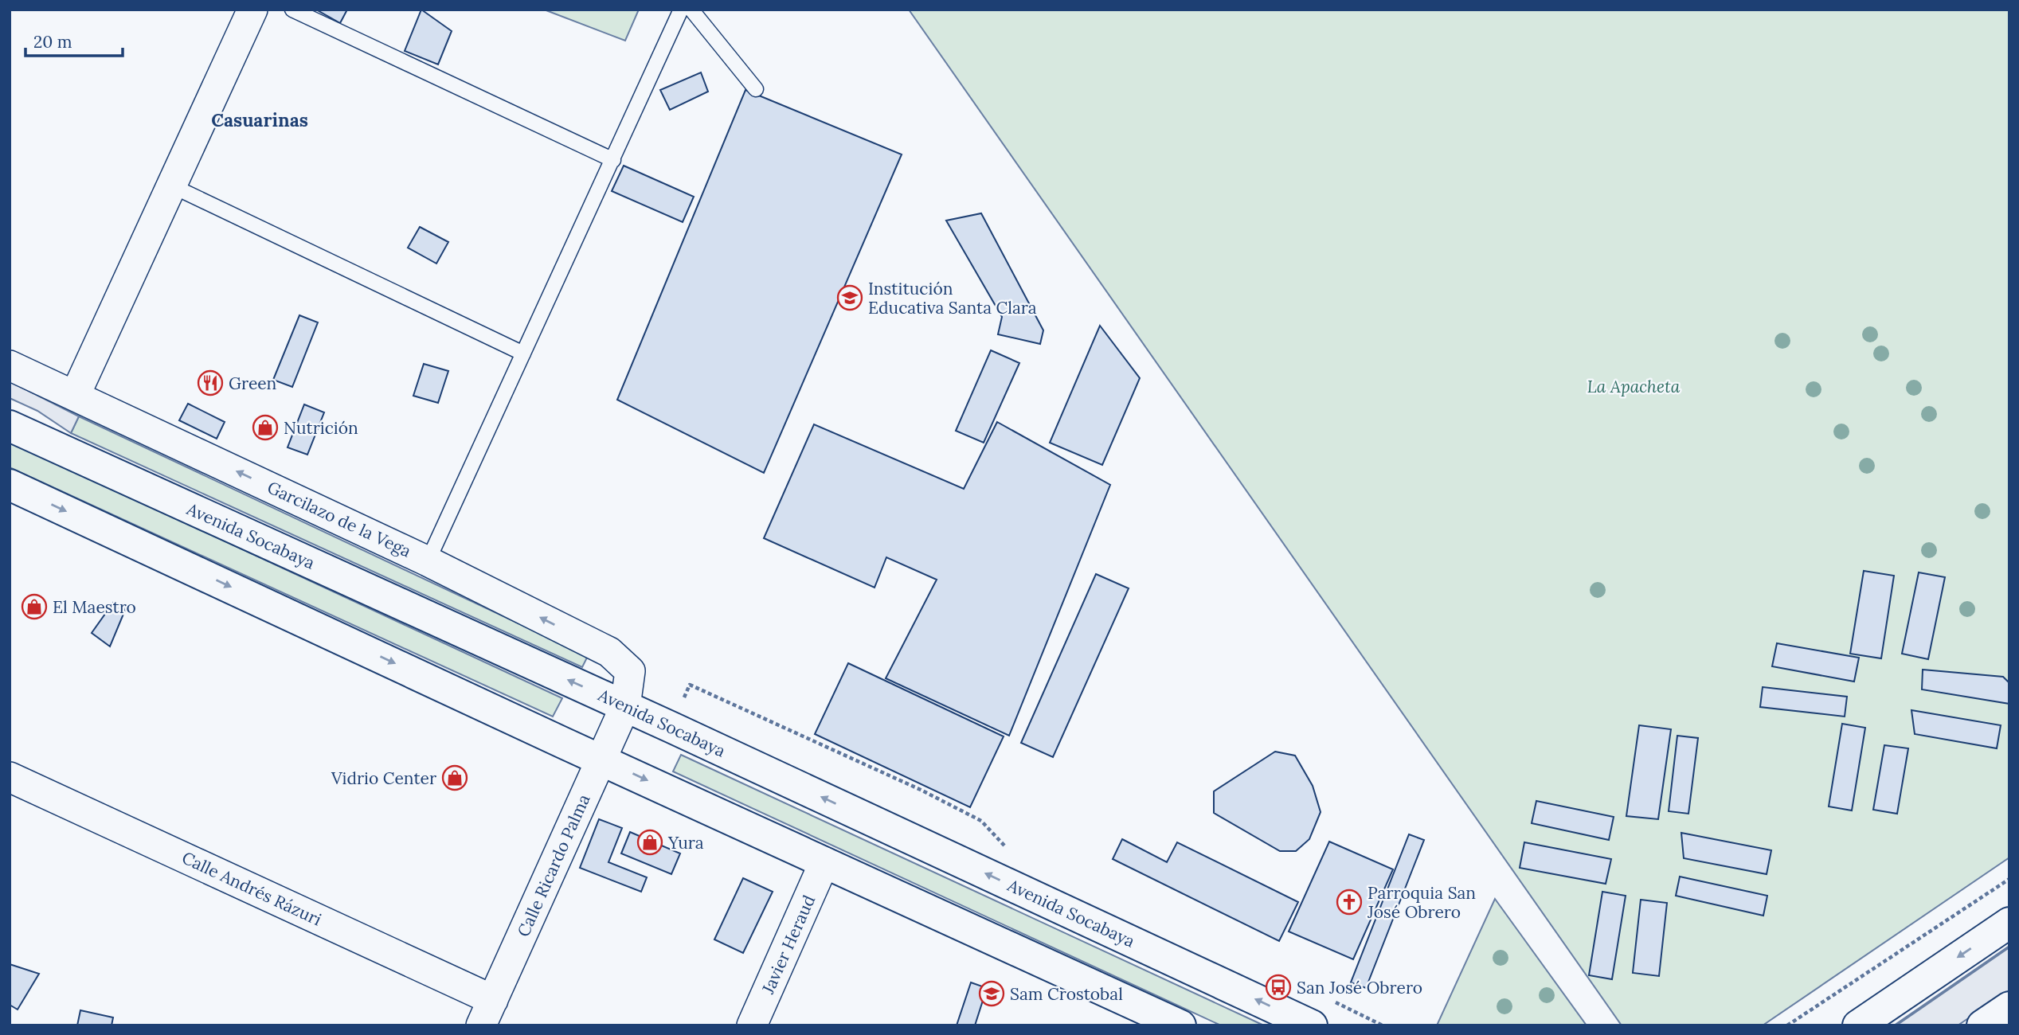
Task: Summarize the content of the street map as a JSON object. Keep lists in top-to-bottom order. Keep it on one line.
{"streets":{"main road":["Avenida Socabaya"],"street":["Garcilazo de la Vega","Calle Ricardo Palma","Calle Andrés Rázuri","Javier Heraud"]},"crossings":[["Garcilazo de la Vega","Avenida Socabaya"],["Garcilazo de la Vega","Calle Ricardo Palma"],["Avenida Socabaya","Calle Ricardo Palma"],["Calle Ricardo Palma","Calle Andrés Rázuri"]],"one_way":["Garcilazo de la Vega"],"districts":["Casuarinas"],"parks":["La Apacheta"],"places":{"school or university":["Institución Educativa Santa Clara","Sam Crostobal"],"restaurant":["Green"],"shop":["Nutrición","El Maestro","Vidrio Center","Yura"],"church":["Parroquia San José Obrero"],"bus stop":["San José Obrero"]},"scale_bar":"20 m"}
